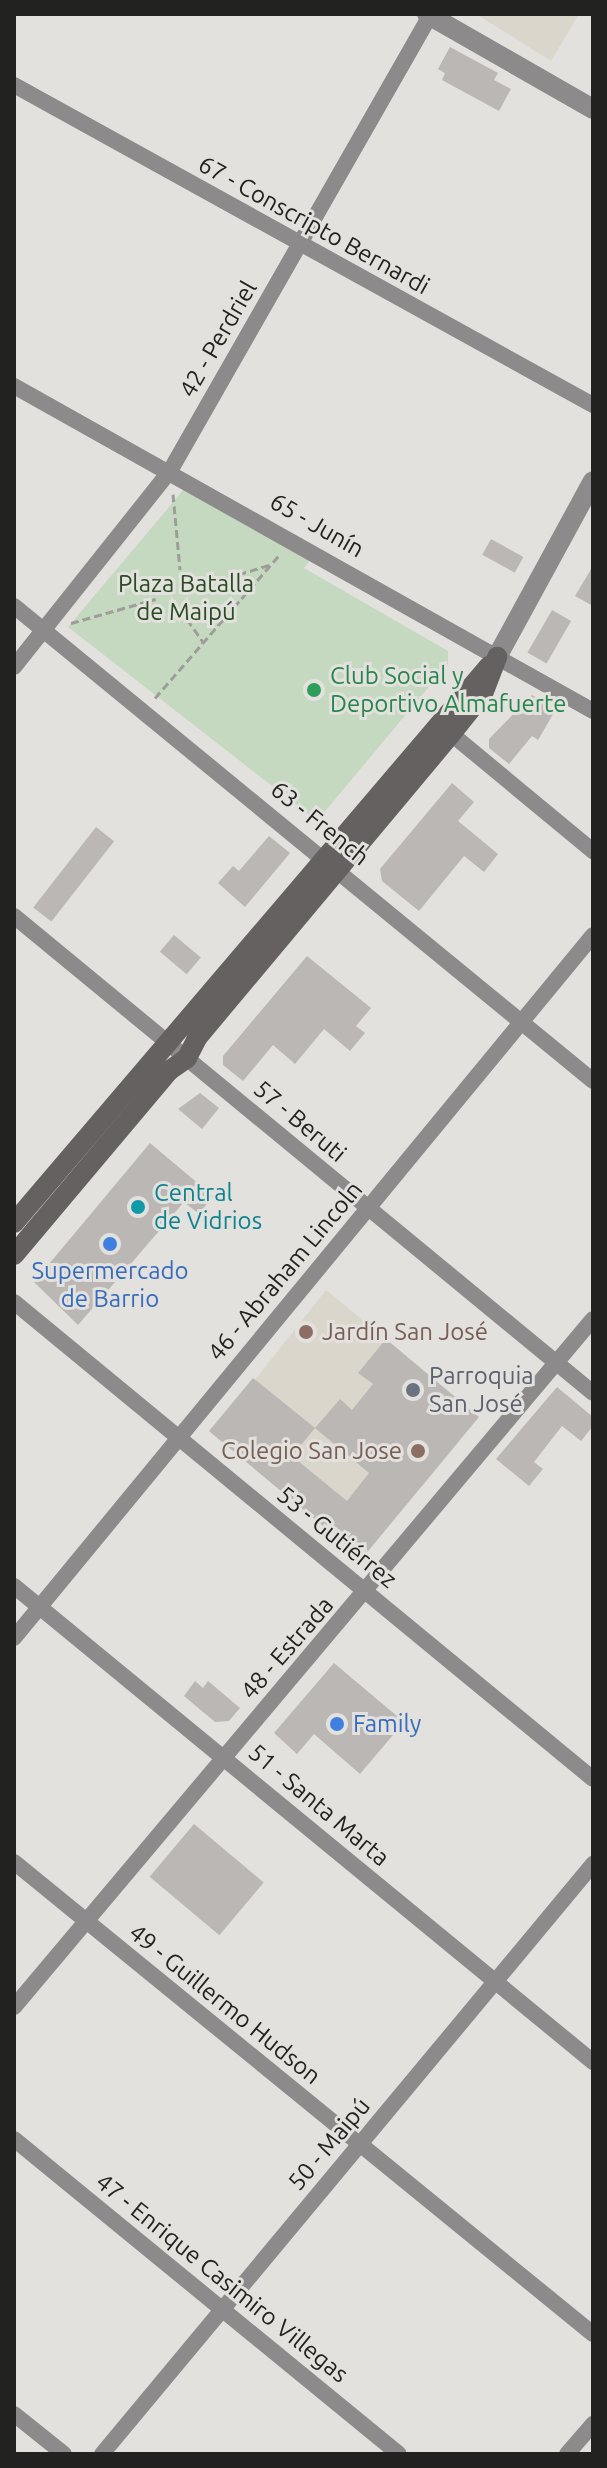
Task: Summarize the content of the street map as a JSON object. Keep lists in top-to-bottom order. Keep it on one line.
{"streets":{"street":["67 - Conscripto Bernardi","42 - Perdriel","65 - Junín","63 - French","57 - Beruti","46 - Abraham Lincoln","53 - Gutiérrez","48 - Estrada","51 - Santa Marta","49 - Guillermo Hudson","50 - Maipú","47 - Enrique Casimiro Villegas"]},"crossings":[["67 - Conscripto Bernardi","42 - Perdriel"],["42 - Perdriel","65 - Junín"],["42 - Perdriel","63 - French"],["63 - French","46 - Abraham Lincoln"],["57 - Beruti","46 - Abraham Lincoln"],["57 - Beruti","48 - Estrada"],["46 - Abraham Lincoln","53 - Gutiérrez"],["46 - Abraham Lincoln","51 - Santa Marta"],["53 - Gutiérrez","48 - Estrada"],["48 - Estrada","51 - Santa Marta"],["48 - Estrada","49 - Guillermo Hudson"],["51 - Santa Marta","50 - Maipú"],["49 - Guillermo Hudson","50 - Maipú"],["50 - Maipú","47 - Enrique Casimiro Villegas"]],"parks":["Plaza Batalla de Maipú"],"places":["Club Social y Deportivo Almafuerte","Central de Vidrios","Supermercado de Barrio","Jardín San José","Parroquia San José","Colegio San Jose","Family"]}
